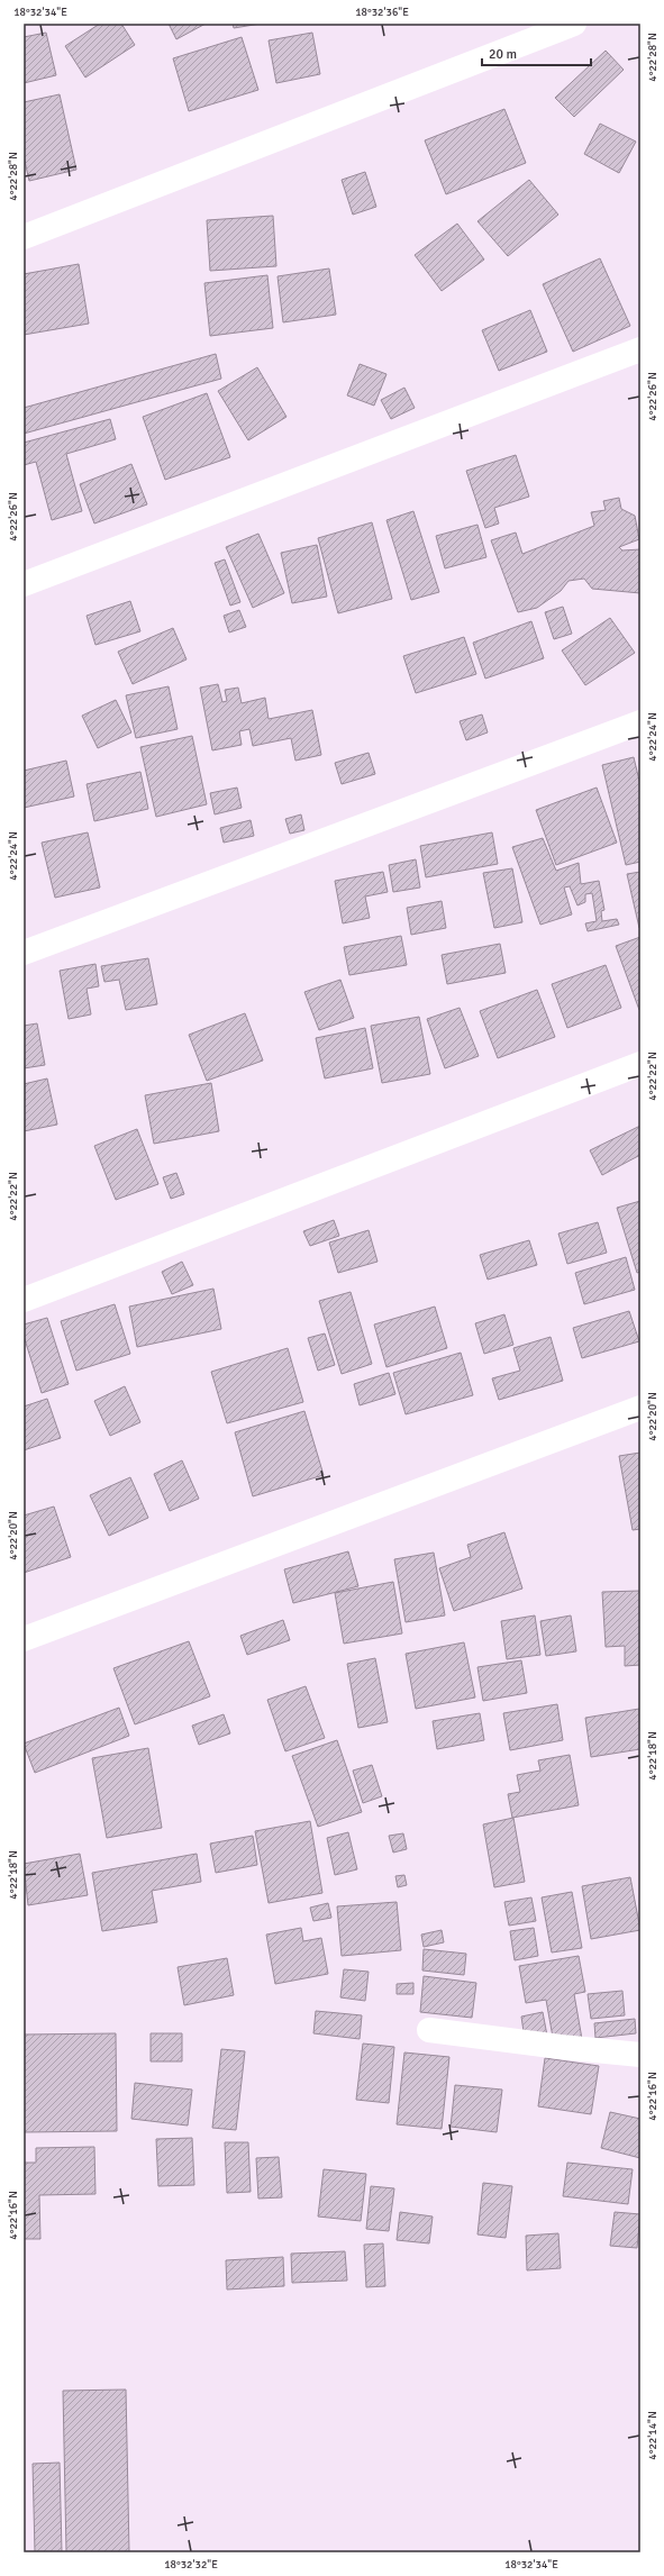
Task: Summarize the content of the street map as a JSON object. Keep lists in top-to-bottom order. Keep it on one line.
{"scale_bar":"20 m","coordinates":["18°32'34\"E","18°32'36\"E","4°22'28\"N","4°22'26\"N","4°22'24\"N","4°22'22\"N","4°22'20\"N","4°22'18\"N","4°22'16\"N","4°22'14\"N","18°32'32\"E"]}
